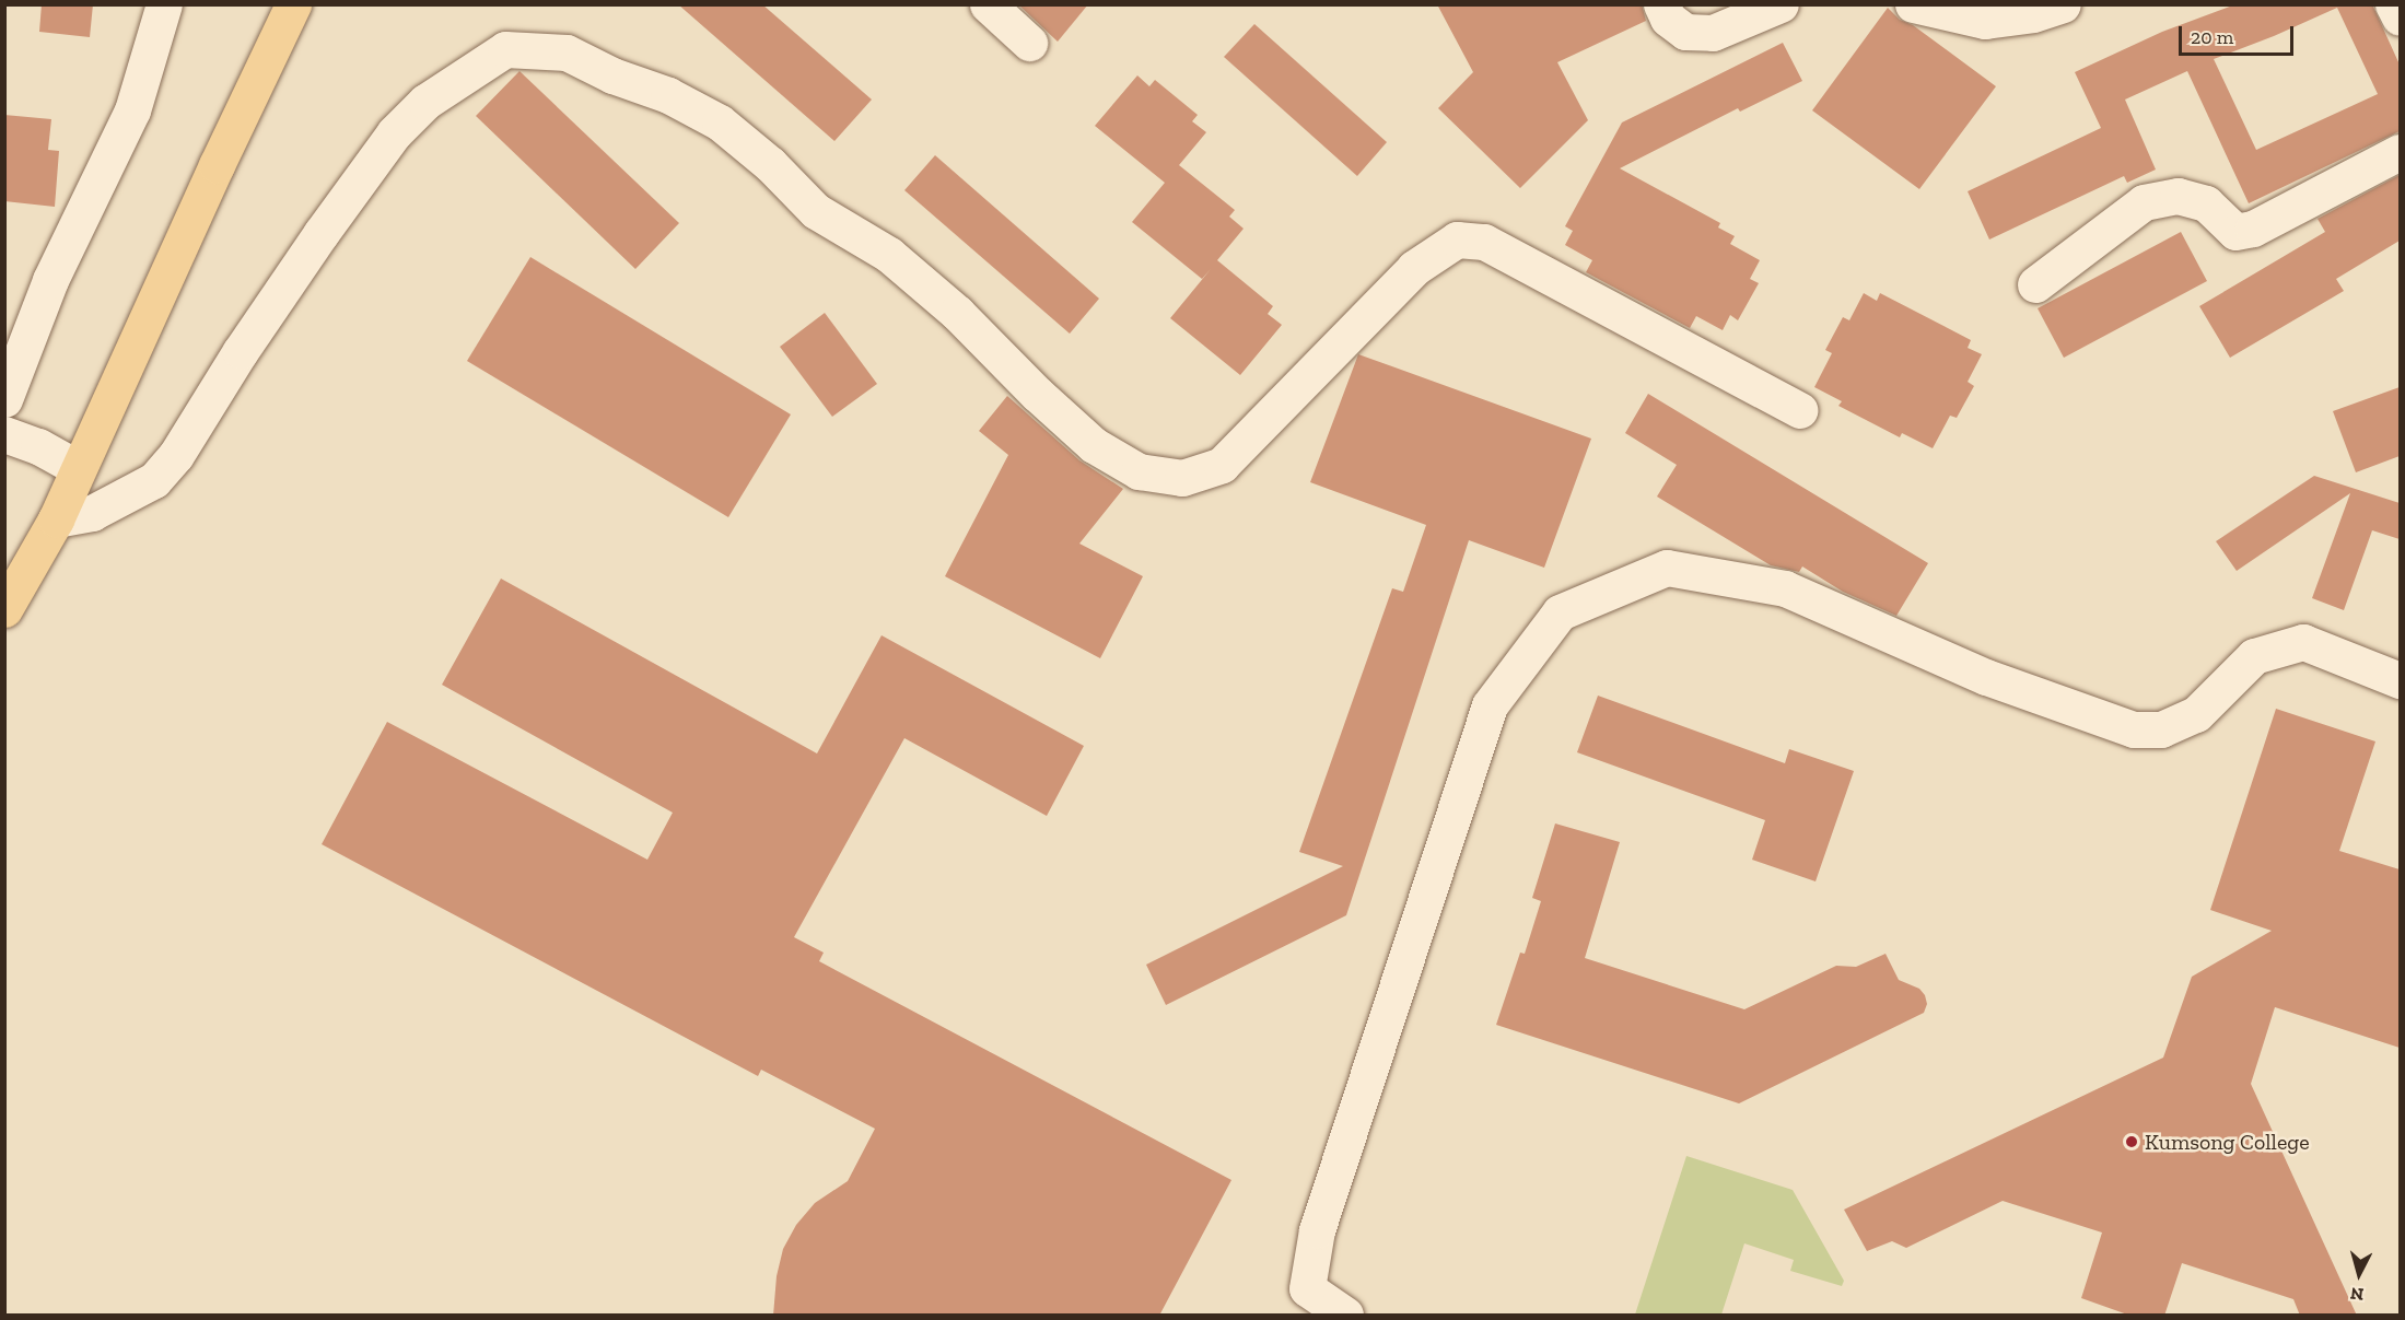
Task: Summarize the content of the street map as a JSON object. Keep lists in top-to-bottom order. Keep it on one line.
{"places":["Kumsong College"],"scale_bar":"20 m","north":"bottom"}
